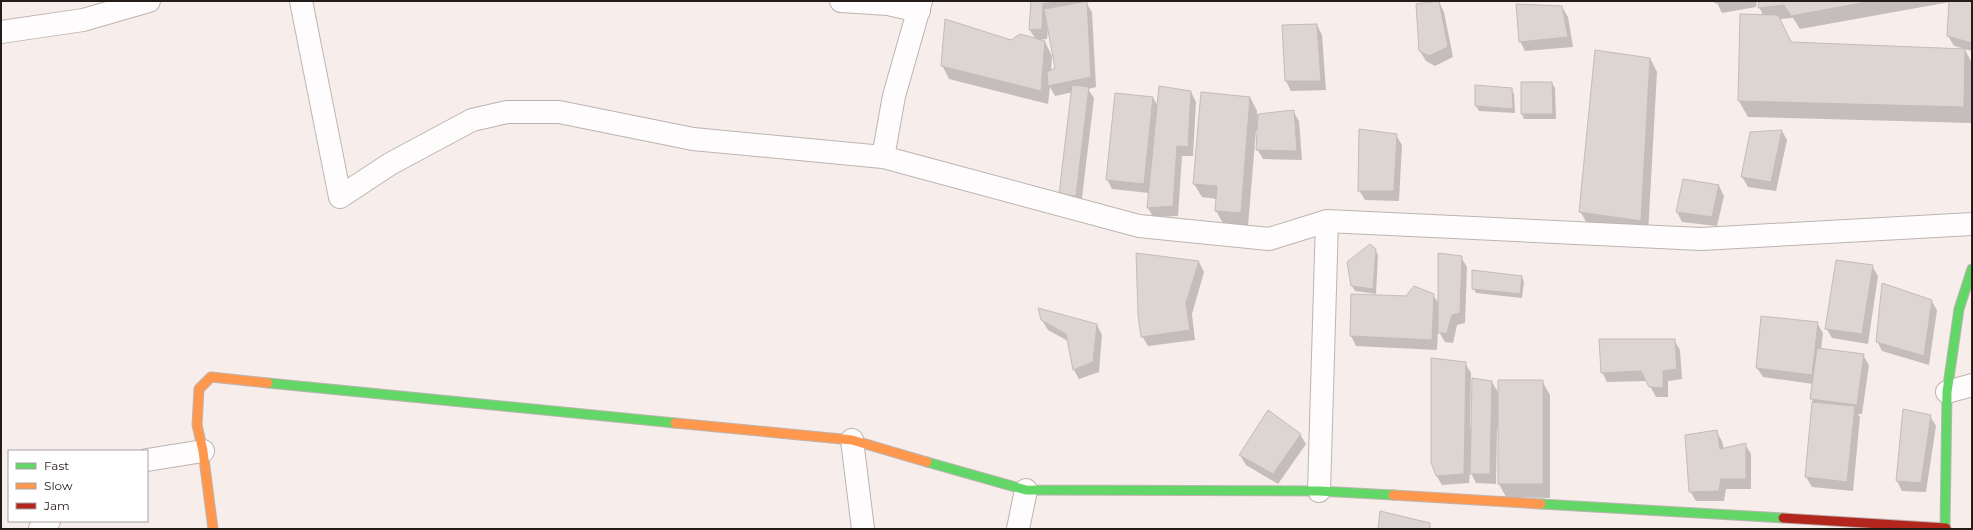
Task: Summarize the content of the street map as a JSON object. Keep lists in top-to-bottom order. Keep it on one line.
{"legend":["Fast","Slow","Jam"]}
